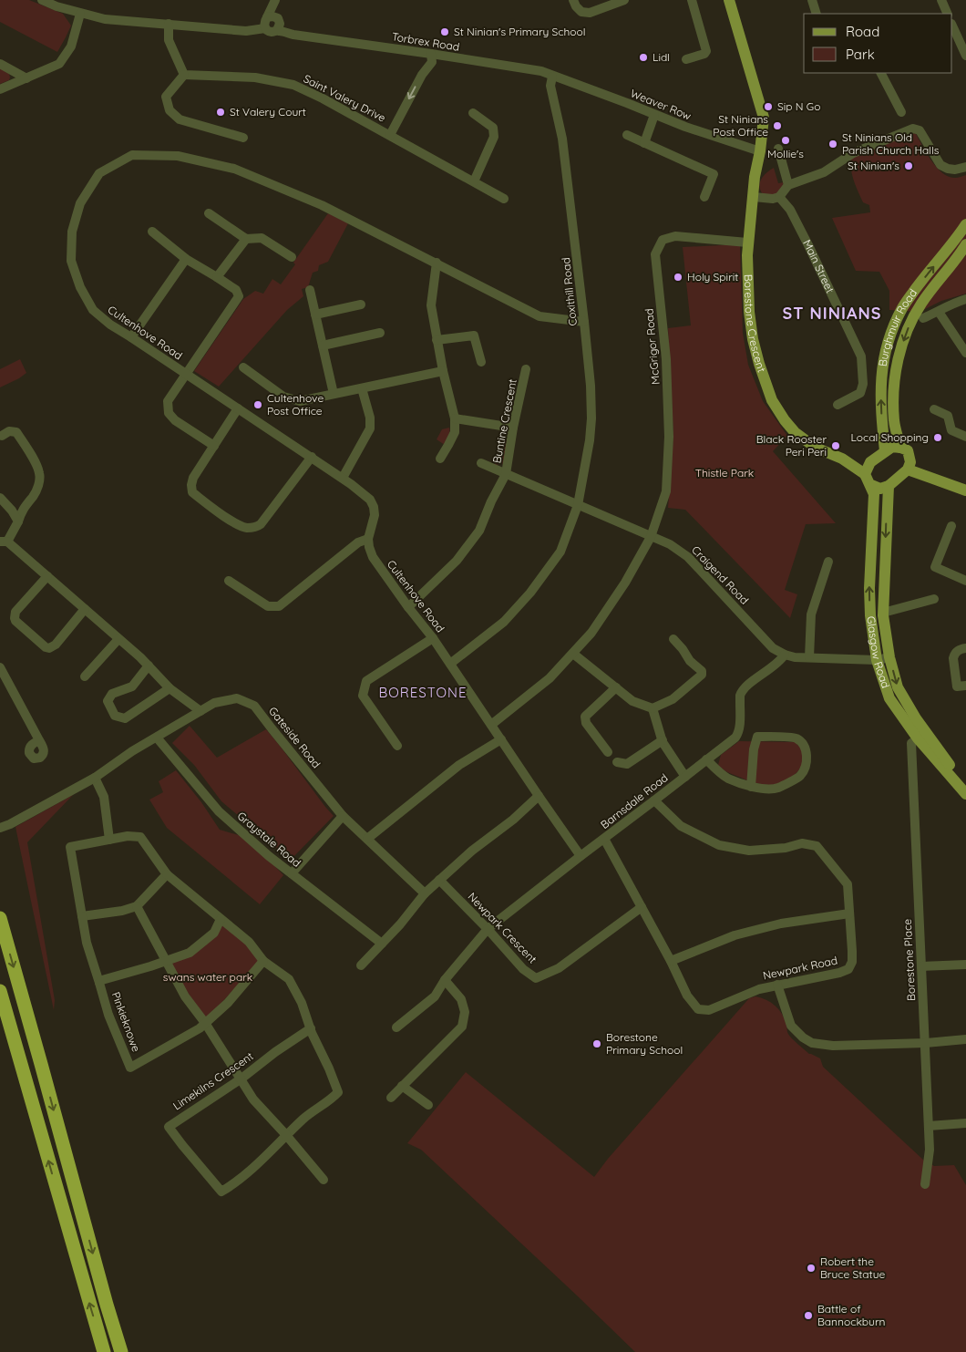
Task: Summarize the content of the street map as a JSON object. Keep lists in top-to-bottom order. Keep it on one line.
{"streets":{"main road":["Borestone Crescent","Burghmuir Road","Glasgow Road"],"street":["Torbrex Road","Saint Valery Drive","Weaver Row","Main Street","Coxithill Road","Cultenhove Road","McGrigor Road","Buntine Crescent","Craigend Road","Gateside Road","Barnsdale Road","Graystale Road","Newpark Crescent","Borestone Place","Newpark Road","Pinkieknowe","Limekilns Crescent"]},"crossings":[["Torbrex Road","Weaver Row"],["Torbrex Road","Coxithill Road"],["Weaver Row","Coxithill Road"],["Weaver Row","Borestone Crescent"],["Coxithill Road","Cultenhove Road"],["Coxithill Road","Craigend Road"],["Borestone Crescent","Burghmuir Road"],["Borestone Crescent","McGrigor Road"],["Borestone Crescent","Glasgow Road"],["Burghmuir Road","Glasgow Road"],["Cultenhove Road","McGrigor Road"],["Cultenhove Road","Buntine Crescent"],["Cultenhove Road","Barnsdale Road"],["McGrigor Road","Craigend Road"],["Buntine Crescent","Craigend Road"],["Craigend Road","Barnsdale Road"],["Glasgow Road","Borestone Place"],["Gateside Road","Graystale Road"],["Barnsdale Road","Newpark Crescent"],["Barnsdale Road","Newpark Road"],["Newpark Crescent","Newpark Road"]],"districts":["ST NINIANS","BORESTONE"],"parks":["Thistle Park","swans water park"],"places":["St Ninian's Primary School","Lidl","Sip N Go","St Valery Court","St Ninians Post Office","Mollie's","St Ninians Old Parish Church Halls","St Ninian's","Holy Spirit","Cultenhove Post Office","Local Shopping","Black Rooster Peri Peri","Borestone Primary School","Robert the Bruce Statue","Battle of Bannockburn"],"legend":["Road","Park"]}
